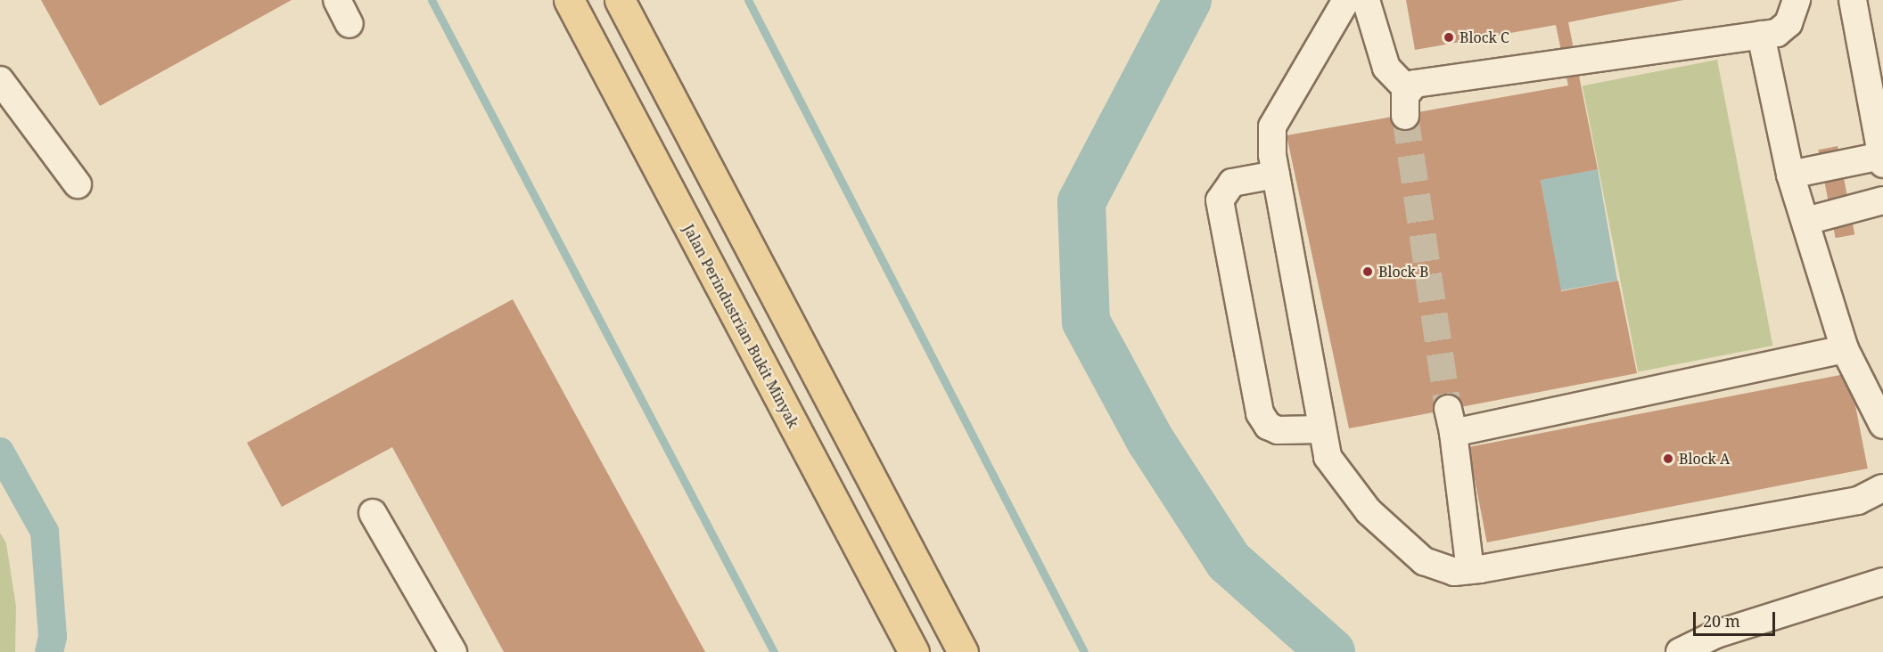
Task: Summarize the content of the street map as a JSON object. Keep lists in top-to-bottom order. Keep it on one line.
{"streets":{"main road":["Jalan Perindustrian Bukit Minyak"]},"places":["Block C","Block B","Block A"],"scale_bar":"20 m"}
